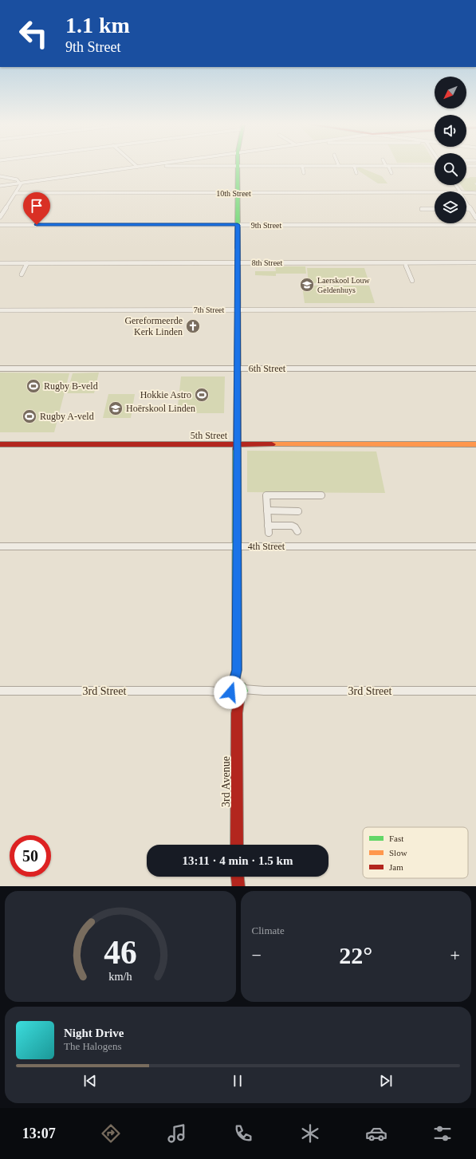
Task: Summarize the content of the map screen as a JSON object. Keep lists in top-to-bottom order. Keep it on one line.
{"streets":{"main road":["5th Street","3rd Avenue"],"street":["10th Street","9th Street","8th Street","7th Street","6th Street","4th Street","3rd Street"]},"crossings":[["10th Street","3rd Avenue"],["9th Street","3rd Avenue"],["8th Street","3rd Avenue"],["7th Street","3rd Avenue"],["6th Street","3rd Avenue"],["5th Street","3rd Avenue"],["4th Street","3rd Avenue"],["3rd Street","3rd Avenue"]],"places":{"school or university":["Laerskool Louw Geldenhuys","Hoërskool Linden"],"church":["Gereformeerde Kerk Linden"],"sports":["Rugby B-veld","Hokkie Astro","Rugby A-veld"]},"legend":["Fast","Slow","Jam"],"north":"bottom left","page":{"turn":["1.1 km","9th Street"],"limit":"50","trip":"13:11 · 4 min · 1.5 km","tile":"Climate","heat":["−","22°","+"],"song":["Night Drive","The Halogens"],"tabs":"13:07","gauge":["46","km/h"]}}
